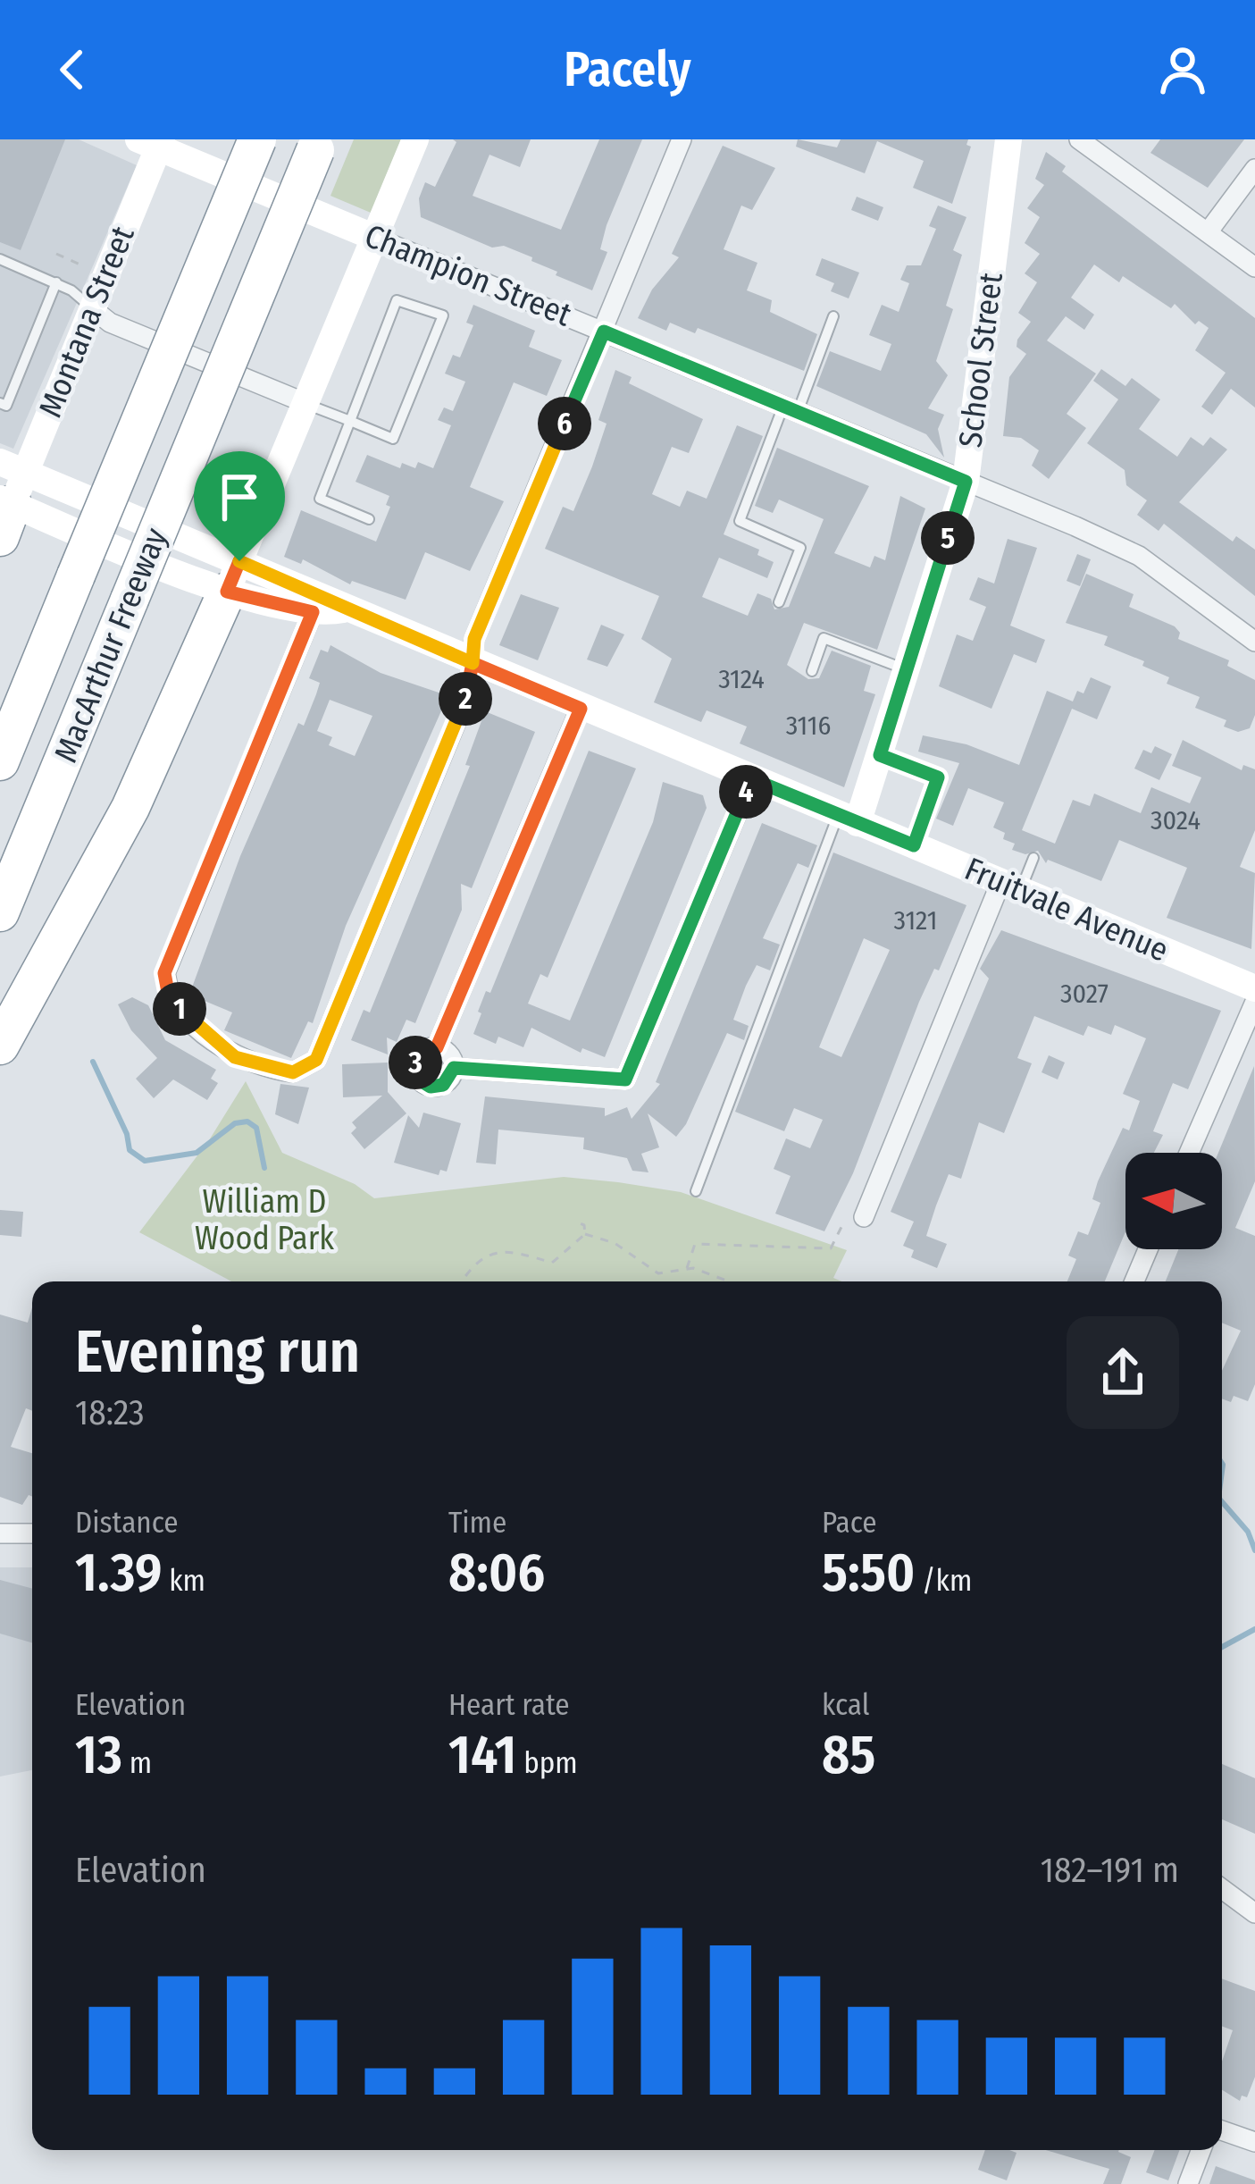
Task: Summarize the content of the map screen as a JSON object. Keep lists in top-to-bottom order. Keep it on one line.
{"streets":{"highway":["MacArthur Freeway"],"street":["Champion Street","Montana Street","School Street","Fruitvale Avenue"]},"crossings":[["Champion Street","Montana Street"],["Champion Street","School Street"],["Montana Street","Fruitvale Avenue"],["School Street","Fruitvale Avenue"]],"parks":["William D Wood Park"],"house_numbers":["3124","3116","3024","3121","3027"],"north":"left","page":{"header":"Pacely","pins":["6","5","2","4","1","3"],"heading":["Evening run","18:23"],"stats":[["Distance","1.39 km"],["Time","8:06"],["Pace","5:50 /km"],["Elevation","13 m"],["Heart rate","141 bpm"],["kcal","85"]],"chart":["Elevation","182–191 m"]}}
